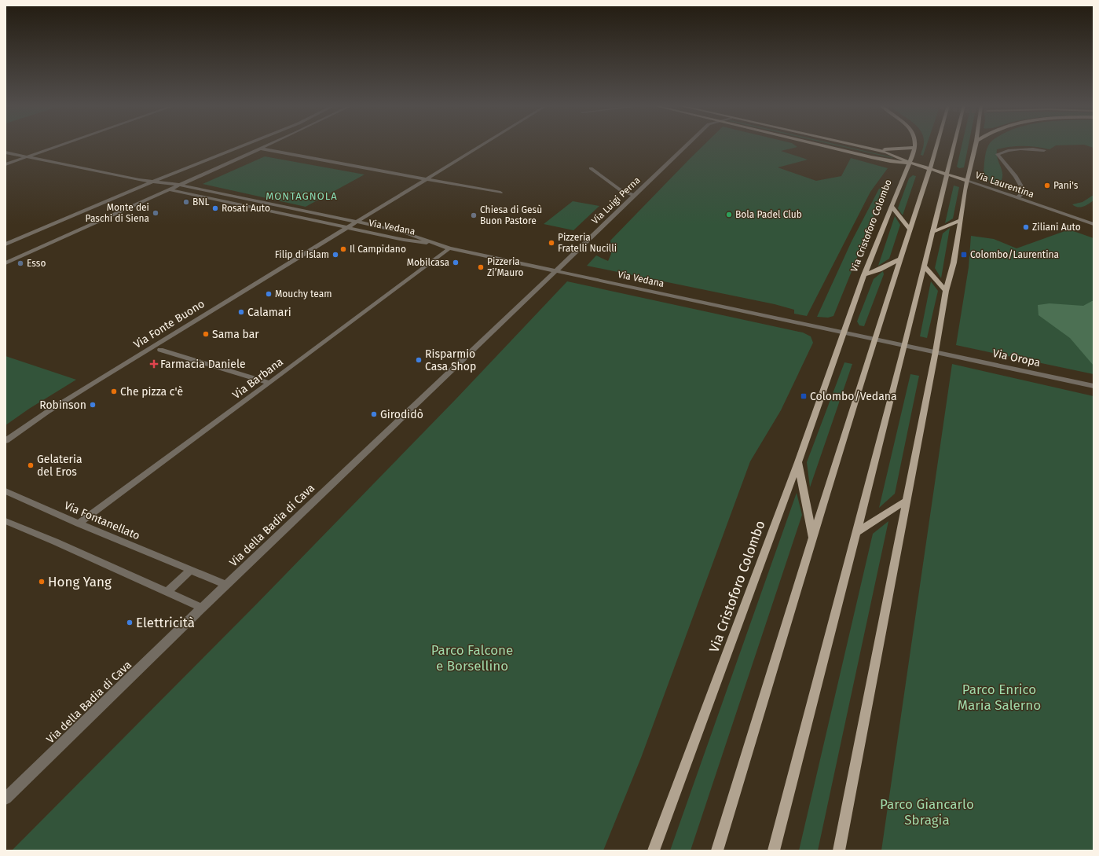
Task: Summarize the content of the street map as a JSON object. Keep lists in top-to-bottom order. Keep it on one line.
{"streets":{"main road":["Via Laurentina","Via Cristoforo Colombo"],"street":["Via Luigi Perna","Via Vedana","Via Fonte Buono","Via Oropa","Via Barbana","Via Fontanellato","Via della Badia di Cava"]},"crossings":[["Via Laurentina","Via Cristoforo Colombo"],["Via Luigi Perna","Via Vedana"],["Via Luigi Perna","Via della Badia di Cava"],["Via Cristoforo Colombo","Via Vedana"],["Via Vedana","Via Fonte Buono"],["Via Vedana","Via Barbana"],["Via Vedana","Via della Badia di Cava"],["Via Barbana","Via Fontanellato"],["Via Fontanellato","Via della Badia di Cava"]],"districts":["MONTAGNOLA"],"parks":["Parco Falcone e Borsellino","Parco Enrico Maria Salerno","Parco Giancarlo Sbragia"],"places":{"other":["Pani's","BNL","Rosati Auto","Monte dei Paschi di Siena","Bola Padel Club","Chiesa di Gesù Buon Pastore","Ziliani Auto","Pizzeria Fratelli Nucilli","Il Campidano","Filip di Islam","Mobilcasa","Esso","Pizzeria Zi’Mauro","Mouchy team","Calamari","Sama bar","Risparmio Casa Shop","Che pizza c'è","Robinson","Girodidò","Gelateria del Eros","Hong Yang","Elettricità"],"transit":["Colombo/Laurentina","Colombo/Vedana"],"health":["Farmacia Daniele"]}}
